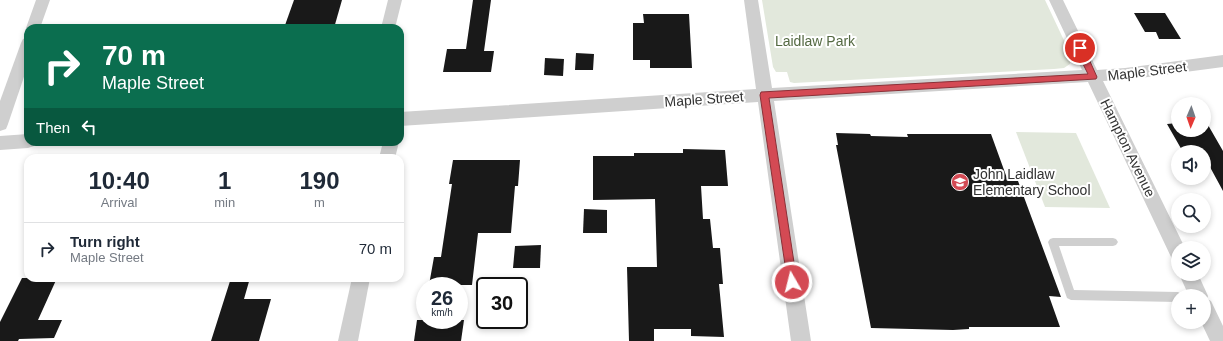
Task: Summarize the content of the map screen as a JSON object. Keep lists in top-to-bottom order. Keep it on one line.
{"streets":{"street":["Maple Street","Hampton Avenue"]},"crossings":[["Maple Street","Hampton Avenue"]],"parks":["Laidlaw Park"],"places":{"school or university":["John Laidlaw Elementary School"]},"north":"bottom","page":{"turn":["70 m","Maple Street"],"map_buttons":"+","then":"Then","eta":["10:40","Arrival","1","min","190","m"],"list":[{"name":"Turn right","note":"Maple Street","value":"70 m"}],"speed":"26 km/h","limit":"30"}}
